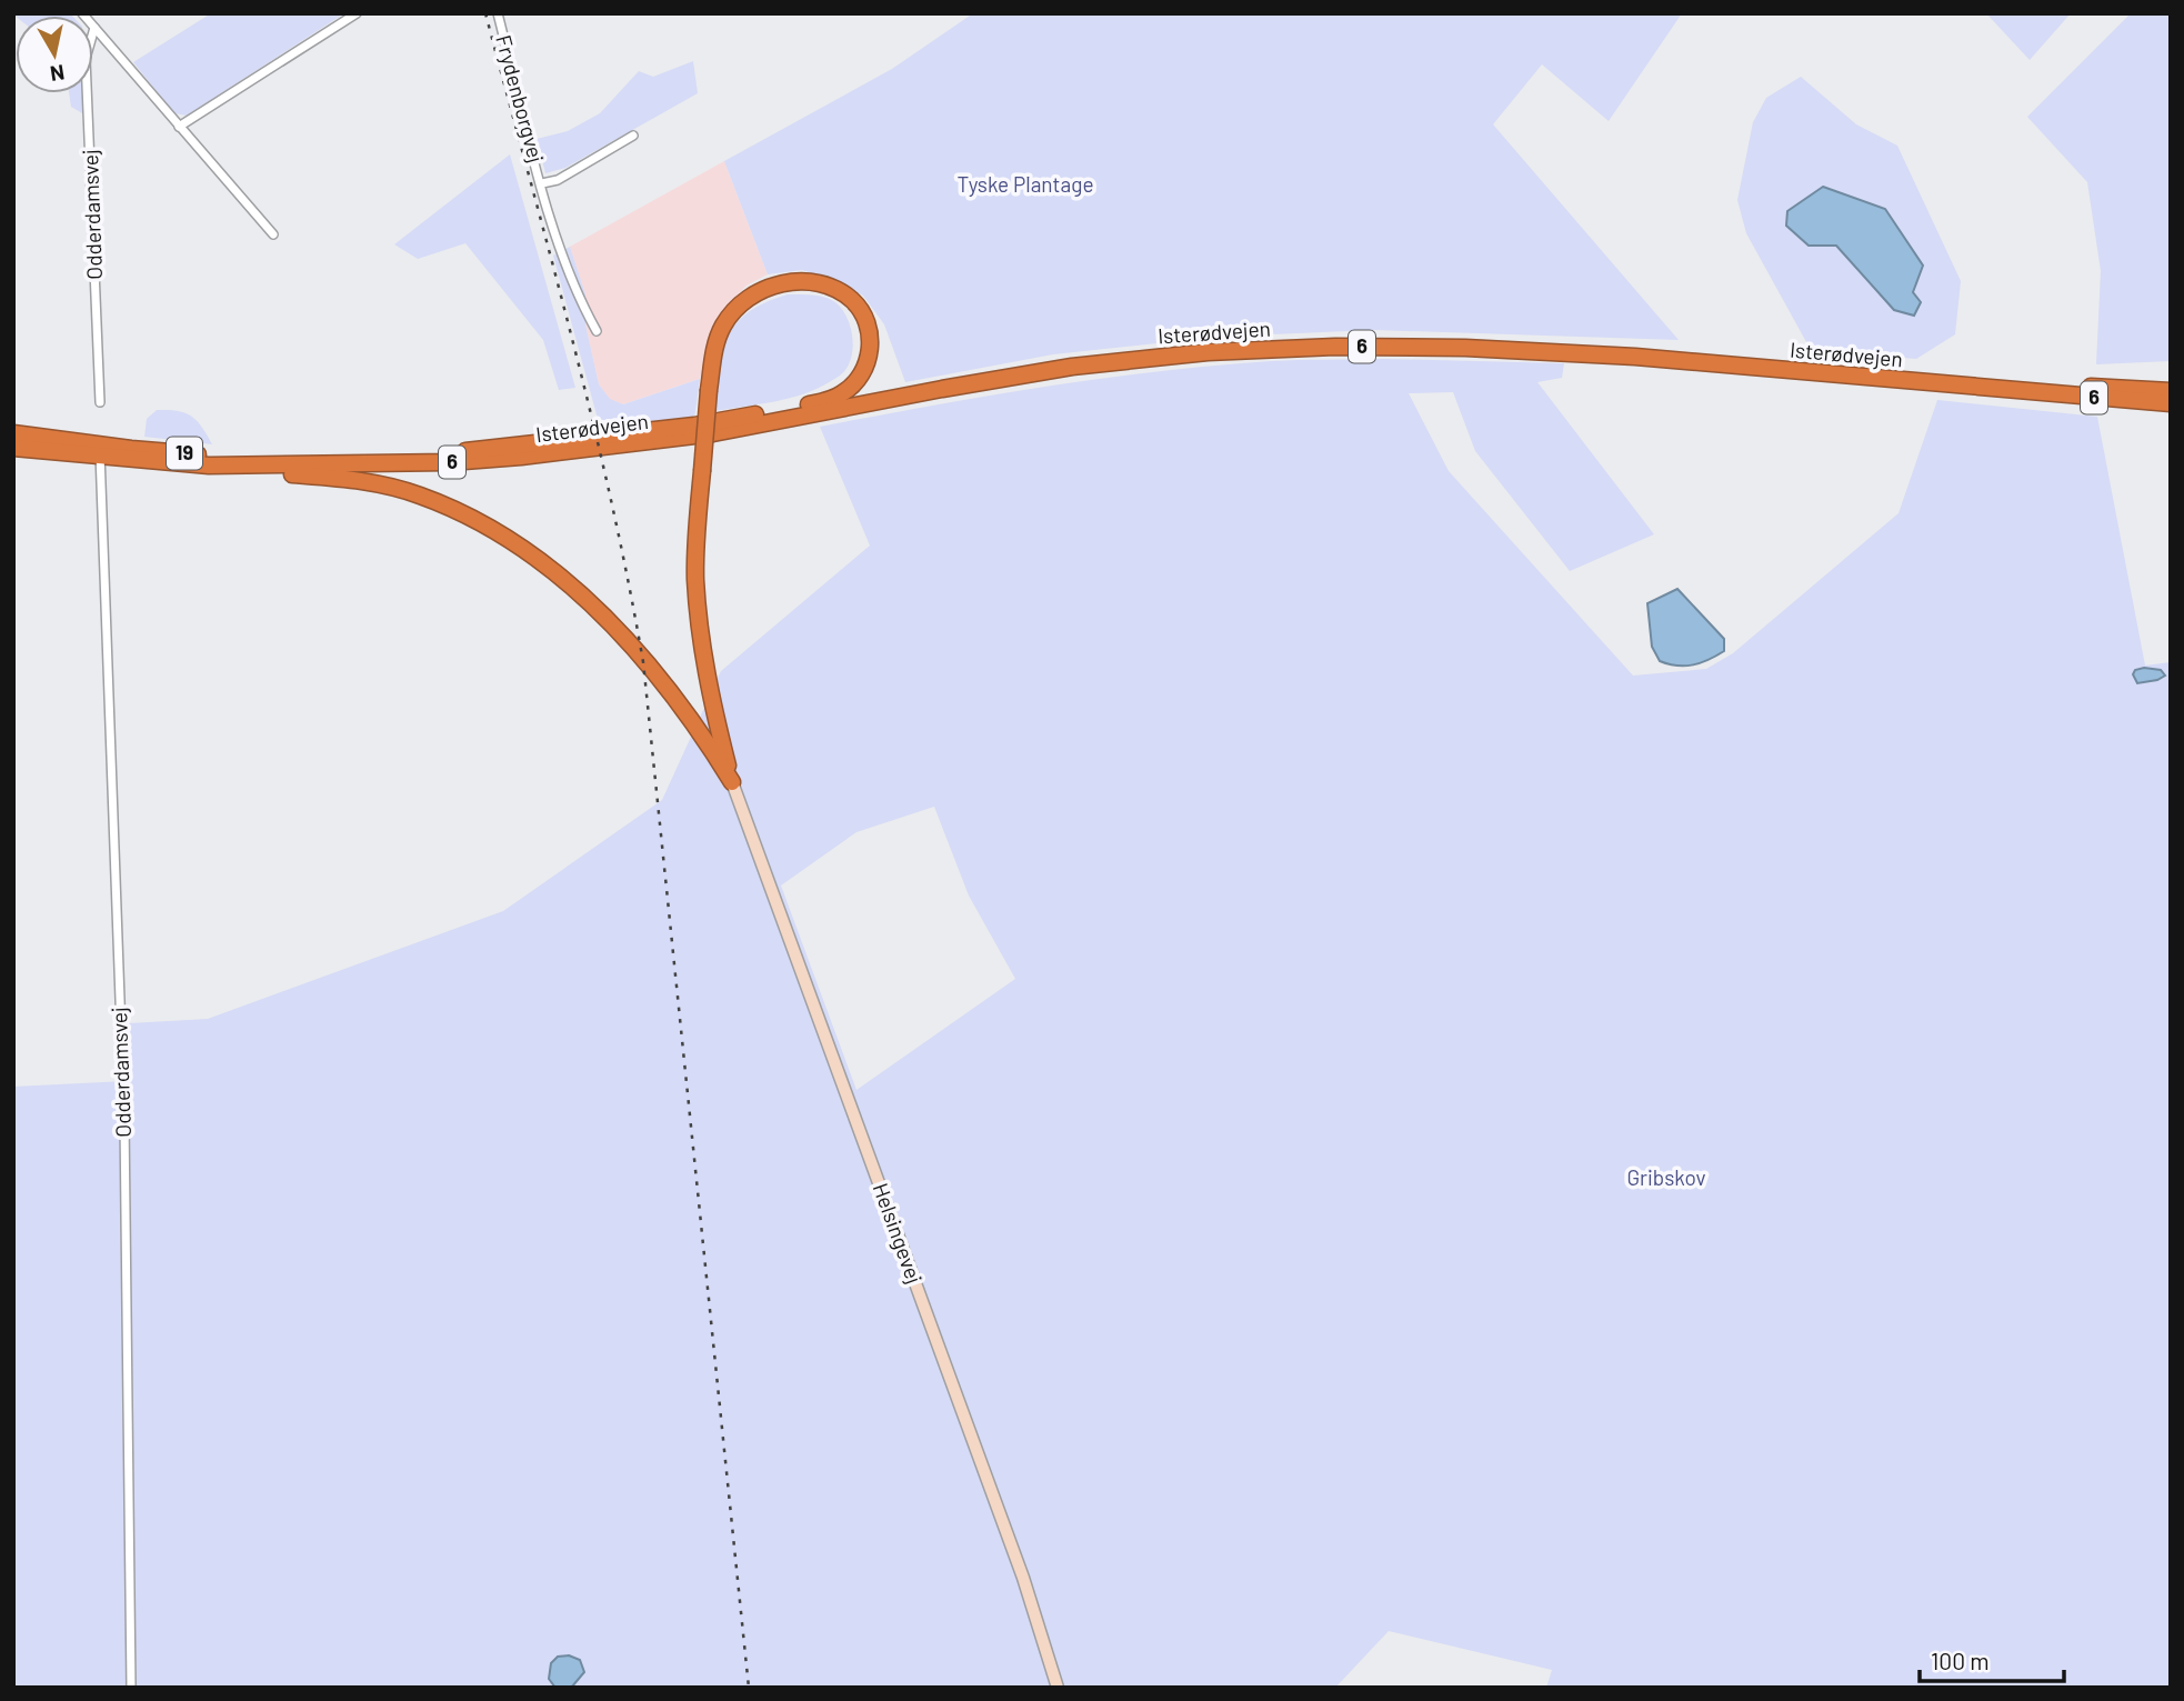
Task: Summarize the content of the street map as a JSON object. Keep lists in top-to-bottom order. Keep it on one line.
{"streets":{"highway":["Isterødvejen","6","19"],"street":["Frydenborgvej","Odderdamsvej","Helsingevej"]},"crossings":[["Odderdamsvej","Isterødvejen"]],"parks":["Tyske Plantage","Gribskov"],"scale_bar":"100 m","north":"bottom"}
